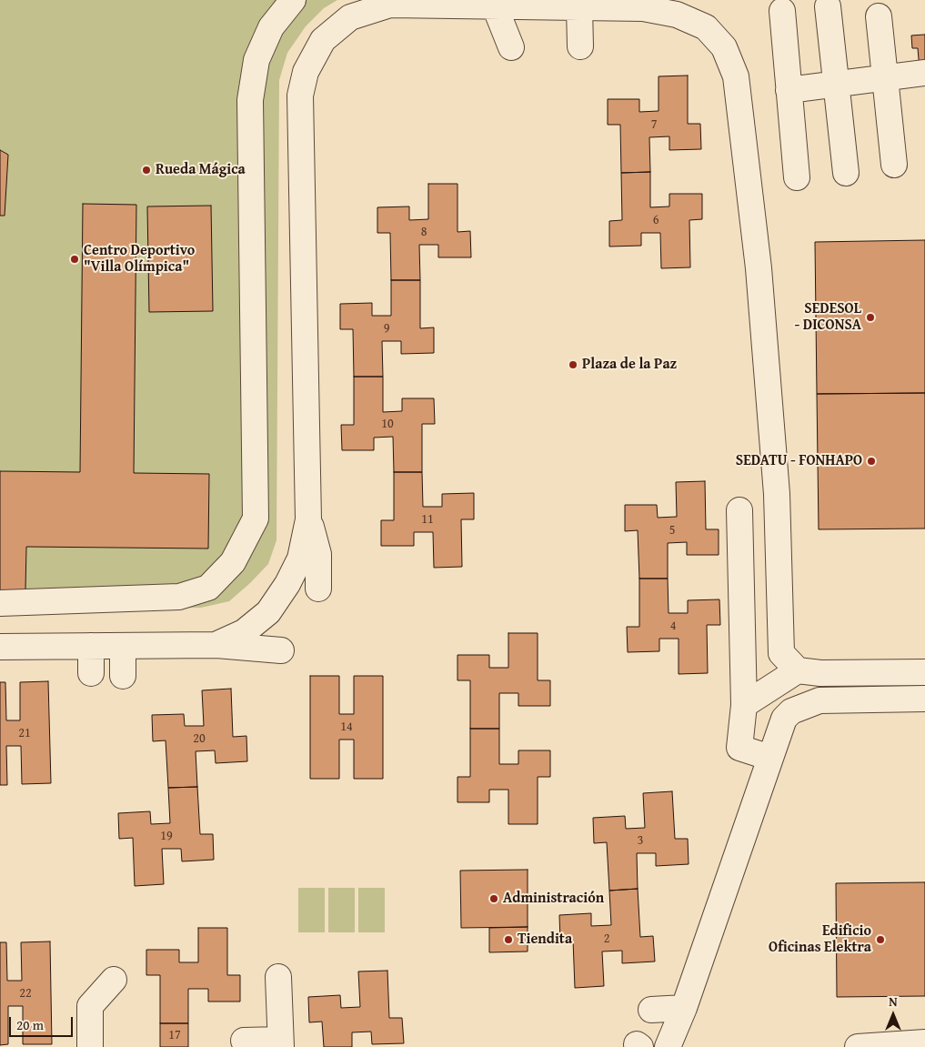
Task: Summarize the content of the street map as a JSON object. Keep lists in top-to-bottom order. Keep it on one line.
{"places":["Rueda Mágica","Centro Deportivo \"Villa Olímpica\"","SEDESOL - DICONSA","Plaza de la Paz","SEDATU - FONHAPO","Administración","Tiendita","Edificio Oficinas Elektra"],"house_numbers":["7","6","8","9","10","11","5","4","14","21","20","19","3","2","22","17"],"scale_bar":"20 m","north":"top"}
